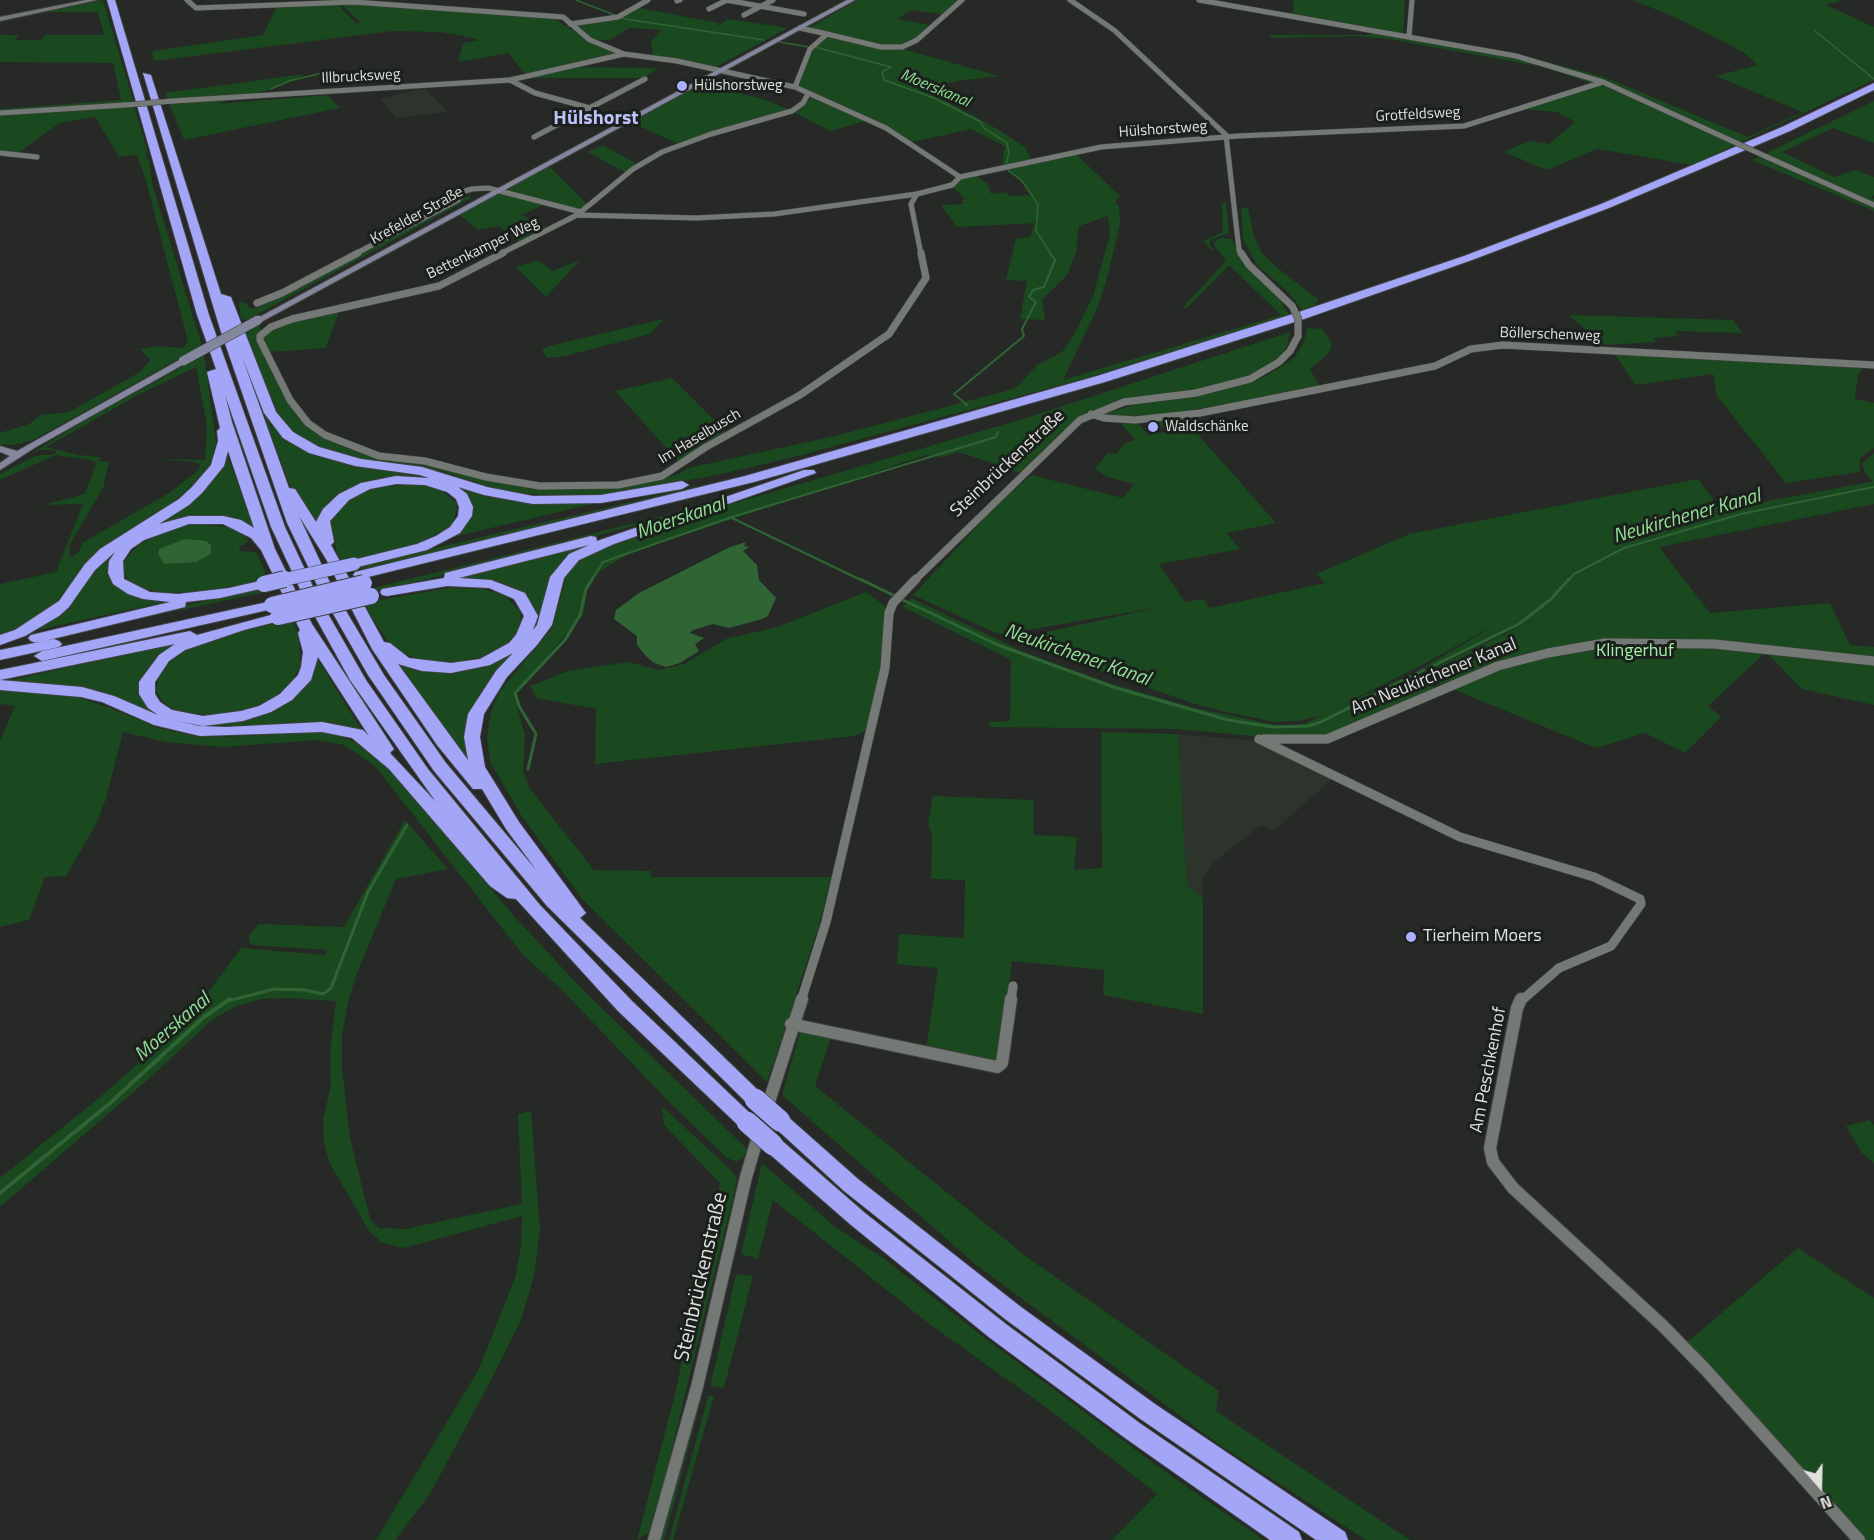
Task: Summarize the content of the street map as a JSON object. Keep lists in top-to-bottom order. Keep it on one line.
{"streets":{"main road":["Krefelder Straße"],"street":["Illbrucksweg","Grotfeldsweg","Hülshorstweg","Bettenkamper Weg","Böllerschenweg","Im Haselbusch","Steinbrückenstraße","Am Neukirchener Kanal","Am Peschkenhof"]},"crossings":[["Illbrucksweg","Krefelder Straße"],["Grotfeldsweg","Hülshorstweg"],["Grotfeldsweg","Steinbrückenstraße"],["Hülshorstweg","Bettenkamper Weg"],["Hülshorstweg","Im Haselbusch"],["Hülshorstweg","Steinbrückenstraße"],["Krefelder Straße","Bettenkamper Weg"],["Bettenkamper Weg","Im Haselbusch"],["Böllerschenweg","Steinbrückenstraße"],["Am Neukirchener Kanal","Am Peschkenhof"]],"districts":["Hülshorst"],"water":["Moerskanal","Neukirchener Kanal"],"parks":["Klingerhuf"],"places":["Hülshorstweg","Waldschänke","Tierheim Moers"],"north":"bottom"}
